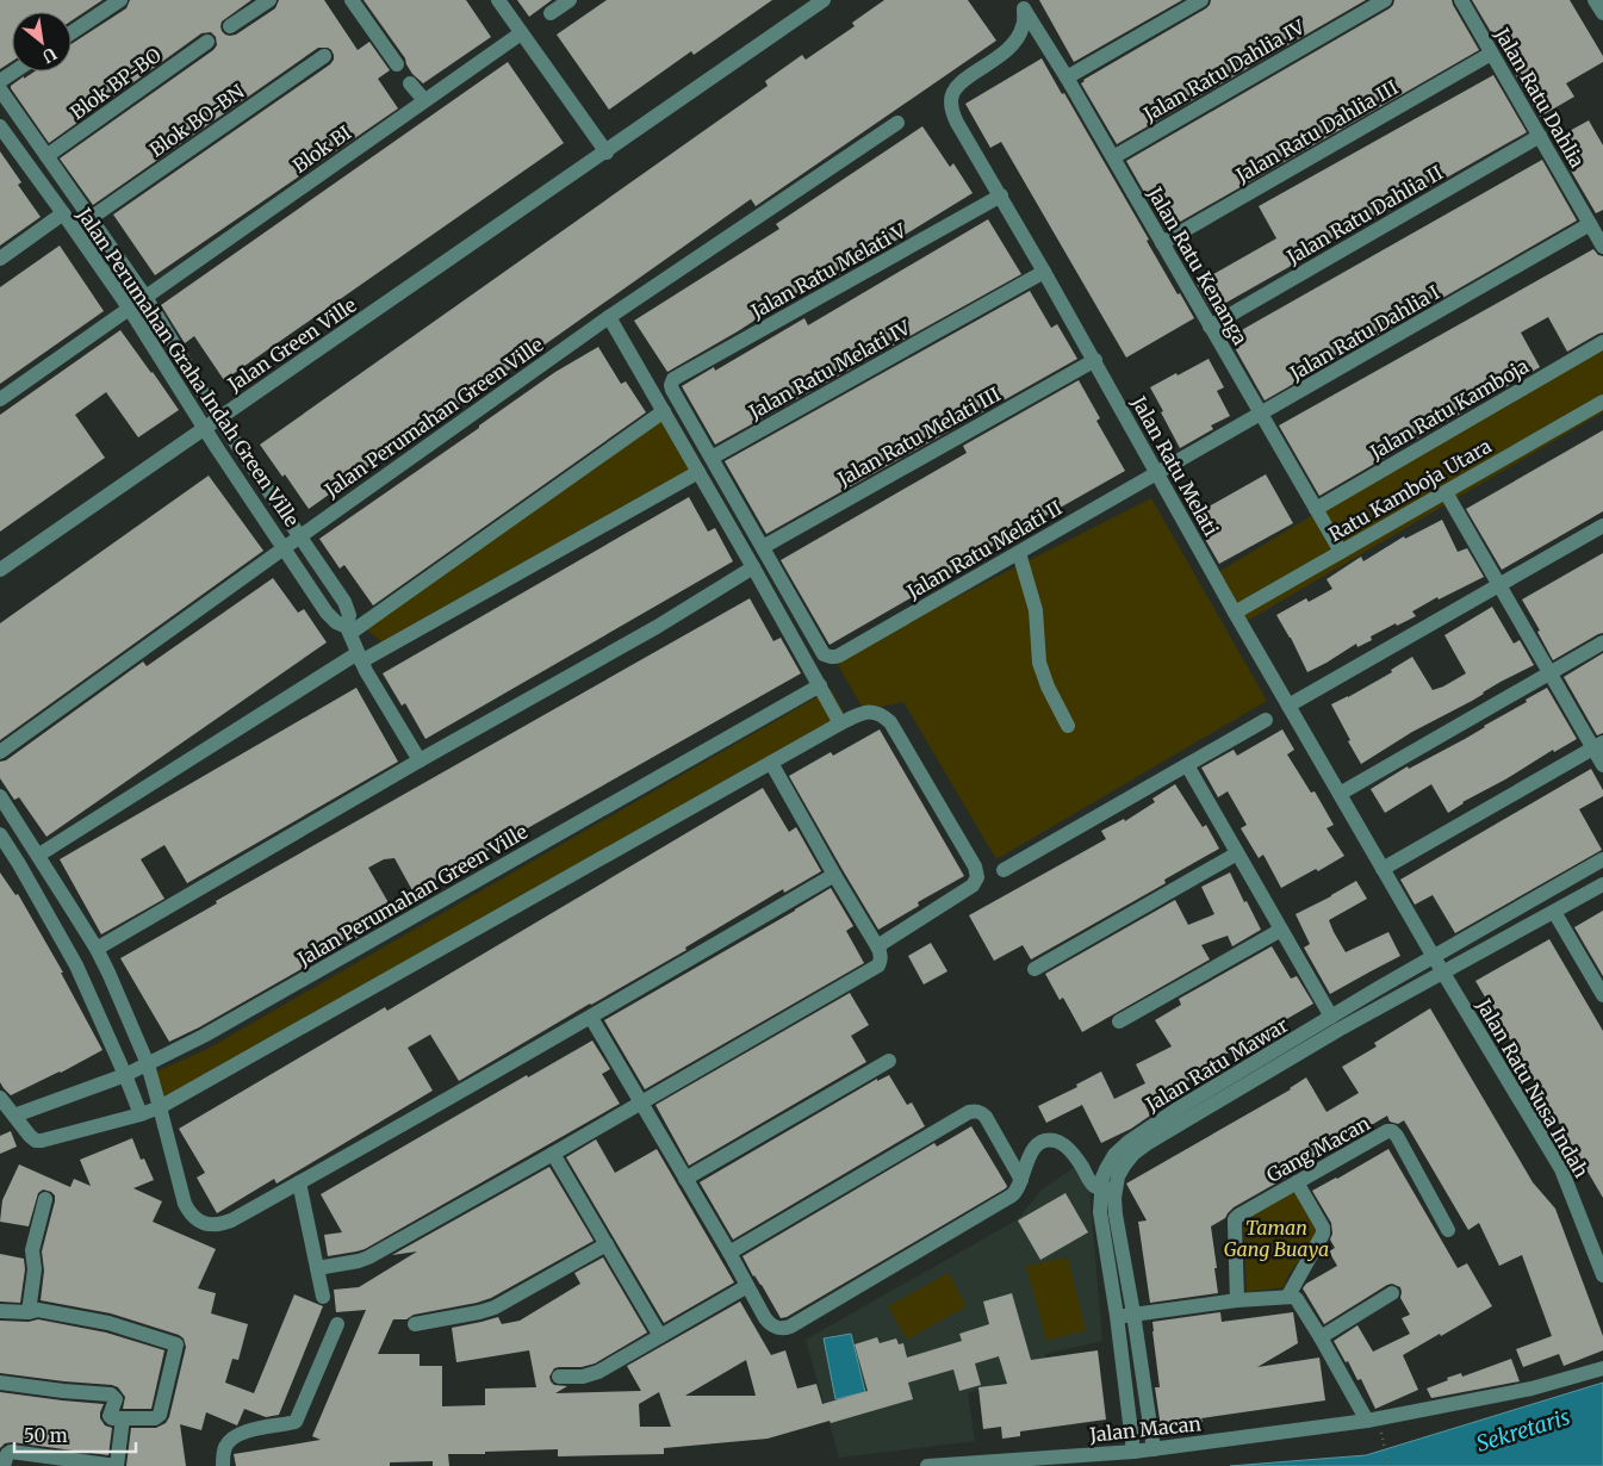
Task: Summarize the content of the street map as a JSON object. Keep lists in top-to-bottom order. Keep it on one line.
{"streets":{"street":["Jalan Ratu Dahlia IV","Blok BP-BO","Jalan Ratu Dahlia","Blok BO-BN","Jalan Ratu Dahlia III","Blok BI","Jalan Ratu Dahlia II","Jalan Ratu Kenanga","Jalan Ratu Melati V","Jalan Ratu Dahlia I","Jalan Green Ville","Jalan Perumahan Graha Indah Green Ville","Jalan Ratu Melati IV","Jalan Ratu Kamboja","Jalan Perumahan Green Ville","Jalan Ratu Melati III","Jalan Ratu Melati","Ratu Kamboja Utara","Jalan Ratu Melati II","Jalan Ratu Mawar","Jalan Ratu Nusa Indah","Gang Macan","Jalan Macan"]},"crossings":[["Jalan Ratu Dahlia IV","Jalan Ratu Kenanga"],["Blok BP-BO","Jalan Perumahan Graha Indah Green Ville"],["Jalan Ratu Dahlia","Jalan Ratu Dahlia III"],["Jalan Ratu Dahlia","Jalan Ratu Dahlia II"],["Jalan Ratu Dahlia","Jalan Ratu Dahlia I"],["Blok BO-BN","Jalan Perumahan Graha Indah Green Ville"],["Jalan Ratu Dahlia III","Jalan Ratu Kenanga"],["Blok BI","Jalan Perumahan Graha Indah Green Ville"],["Jalan Ratu Dahlia II","Jalan Ratu Kenanga"],["Jalan Ratu Kenanga","Jalan Ratu Dahlia I"],["Jalan Ratu Kenanga","Jalan Ratu Kamboja"],["Jalan Ratu Kenanga","Jalan Ratu Melati"],["Jalan Ratu Kenanga","Ratu Kamboja Utara"],["Jalan Ratu Melati V","Jalan Ratu Melati IV"],["Jalan Ratu Melati V","Jalan Ratu Melati"],["Jalan Ratu Dahlia I","Jalan Ratu Melati"],["Jalan Ratu Dahlia I","Jalan Ratu Melati II"],["Jalan Green Ville","Jalan Perumahan Graha Indah Green Ville"],["Jalan Perumahan Graha Indah Green Ville","Jalan Perumahan Green Ville"],["Jalan Ratu Melati IV","Jalan Ratu Melati"],["Jalan Ratu Melati III","Jalan Ratu Melati"],["Jalan Ratu Melati III","Jalan Ratu Melati II"],["Jalan Ratu Melati","Ratu Kamboja Utara"],["Jalan Ratu Melati","Jalan Ratu Melati II"],["Jalan Ratu Melati","Jalan Ratu Mawar"],["Jalan Ratu Melati","Jalan Ratu Nusa Indah"],["Jalan Ratu Mawar","Jalan Ratu Nusa Indah"],["Jalan Ratu Mawar","Jalan Macan"]],"water":["Sekretaris"],"parks":["Taman Gang Buaya"],"scale_bar":"50 m","north":"bottom right"}
